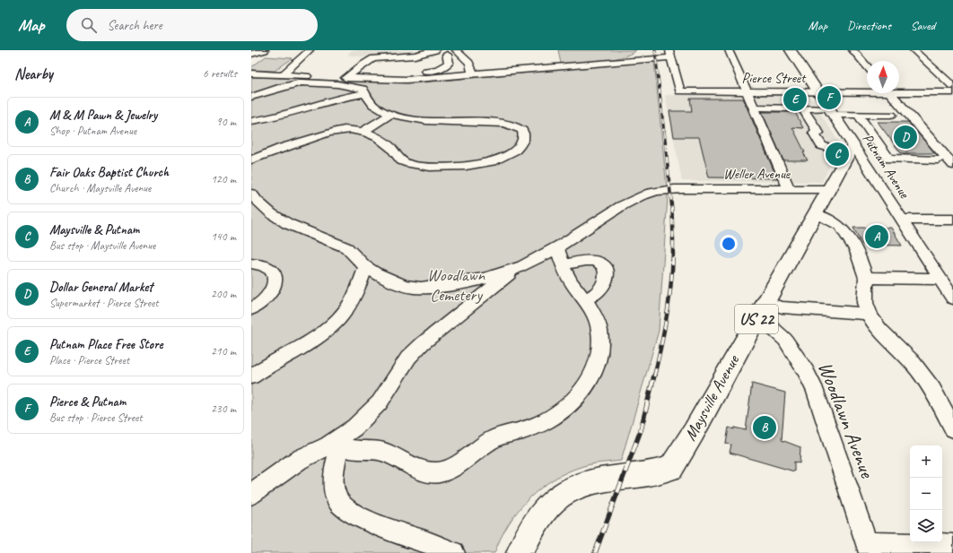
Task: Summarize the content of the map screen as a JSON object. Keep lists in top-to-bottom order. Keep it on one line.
{"streets":{"main road":["Putnam Avenue","US 22","Maysville Avenue"],"street":["Pierce Street","Weller Avenue","Woodlawn Avenue"]},"crossings":[["Pierce Street","Putnam Avenue"],["Putnam Avenue","Maysville Avenue"],["Weller Avenue","Maysville Avenue"],["Maysville Avenue","Woodlawn Avenue"]],"parks":["Woodlawn Cemetery"],"north":"top","page":{"header":"Map","search":"Search here","nav":["Map","Directions","Saved"],"heading":["Nearby","6 results"],"pins":["F","E","D","C","A","B"],"list":[{"mark":"A","name":"M & M Pawn & Jewelry","note":"Shop · Putnam Avenue","value":"90 m"},{"mark":"B","name":"Fair Oaks Baptist Church","note":"Church · Maysville Avenue","value":"120 m"},{"mark":"C","name":"Maysville & Putnam","note":"Bus stop · Maysville Avenue","value":"140 m"},{"mark":"D","name":"Dollar General Market","note":"Supermarket · Pierce Street","value":"200 m"},{"mark":"E","name":"Putnam Place Free Store","note":"Place · Pierce Street","value":"210 m"},{"mark":"F","name":"Pierce & Putnam","note":"Bus stop · Pierce Street","value":"230 m"}],"map_buttons":["+","−"]}}
